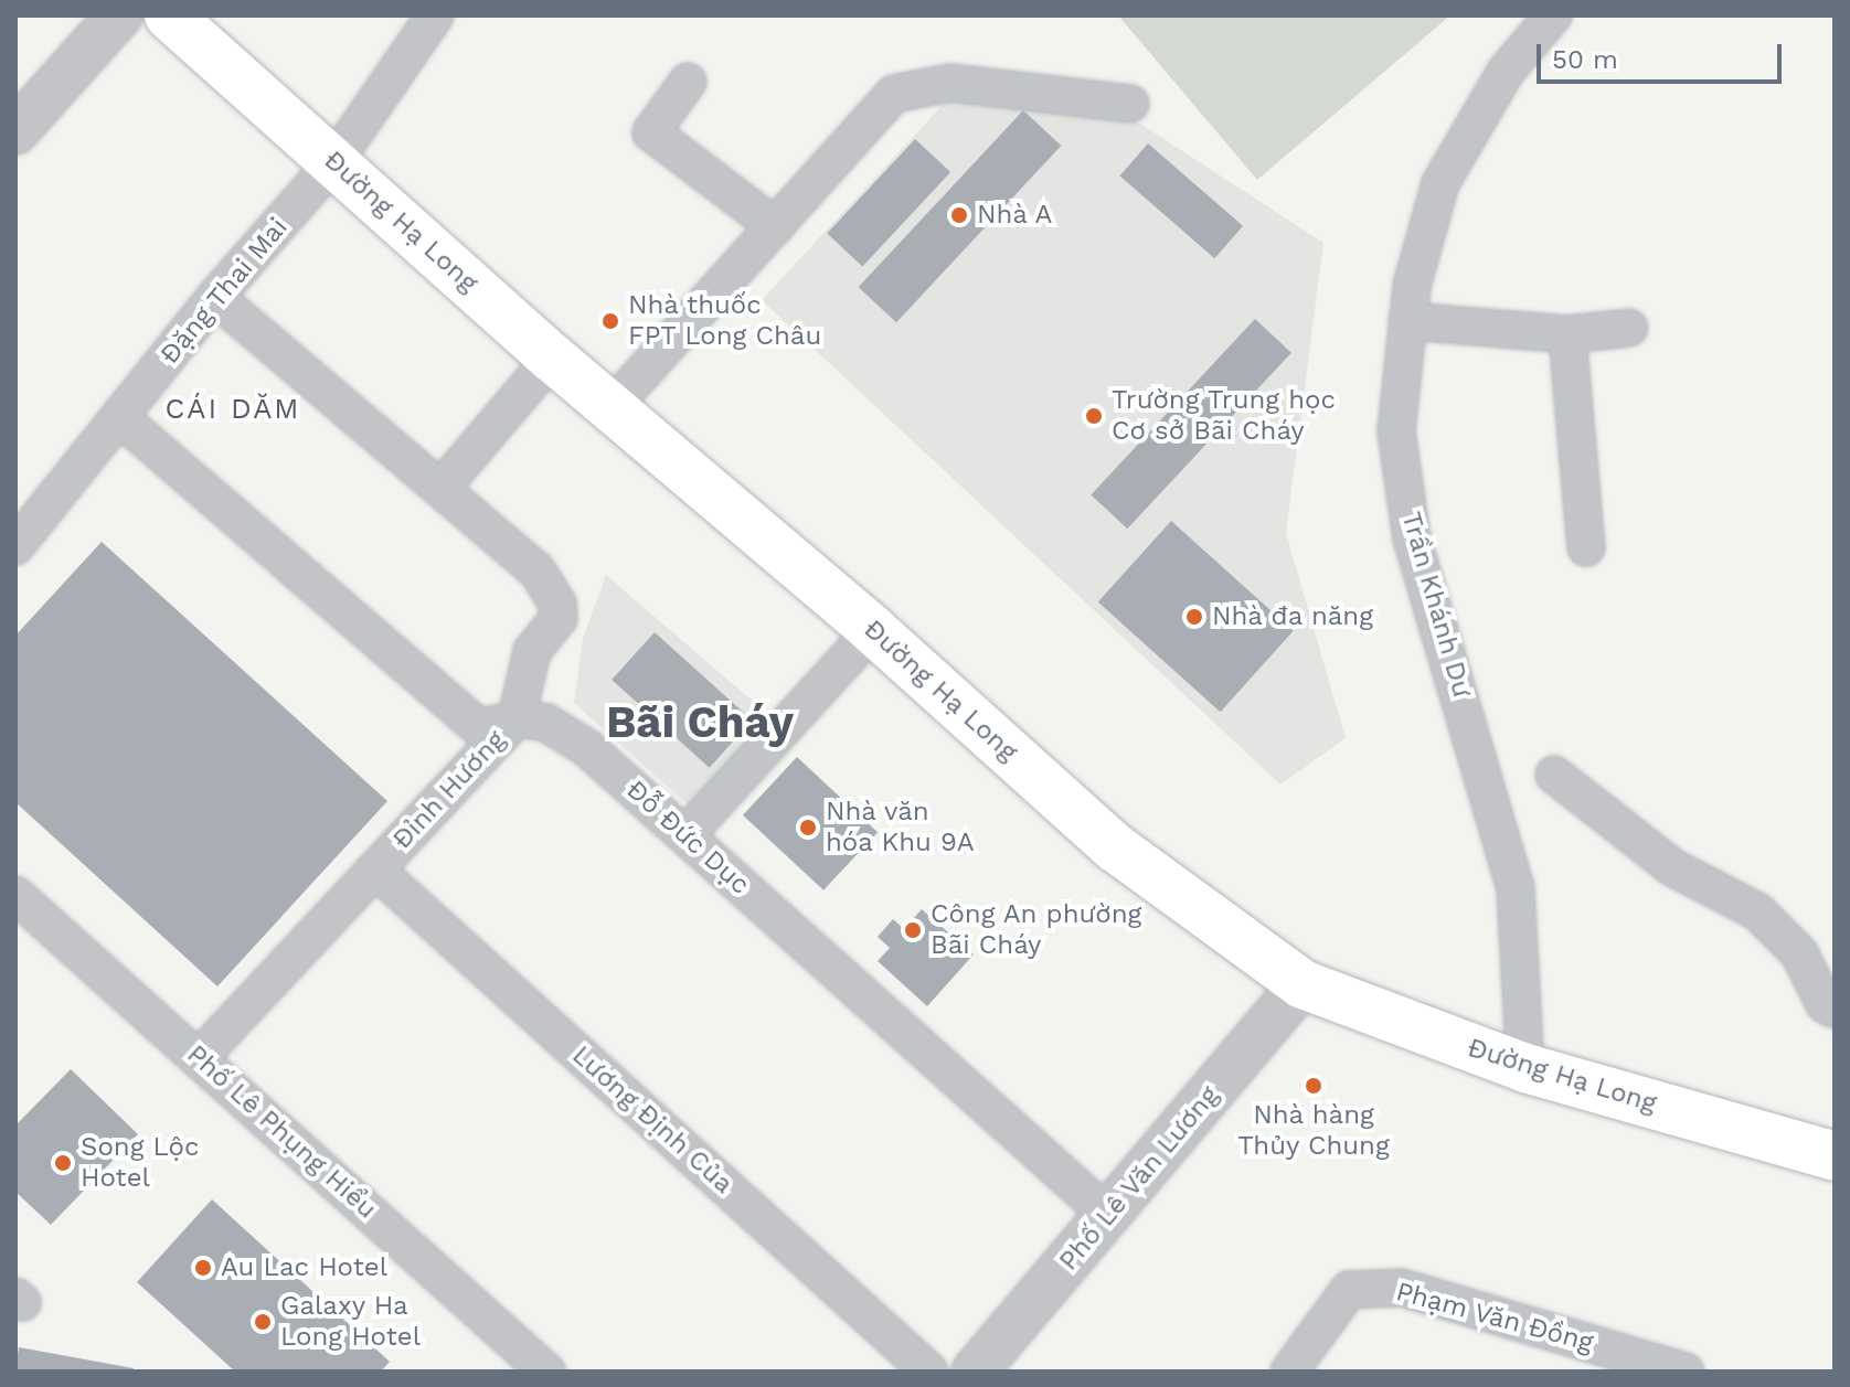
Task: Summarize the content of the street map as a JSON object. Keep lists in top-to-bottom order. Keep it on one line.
{"streets":{"main road":["Đường Hạ Long"],"street":["Đặng Thai Mai","Trần Khánh Dư","Đỉnh Hương","Đỗ Đức Dục","Lương Định Của","Phố Lê Phụng Hiểu","Phố Lê Văn Lương","Phạm Văn Đồng"]},"crossings":[["Đường Hạ Long","Đặng Thai Mai"],["Đường Hạ Long","Trần Khánh Dư"],["Đường Hạ Long","Phố Lê Văn Lương"],["Đặng Thai Mai","Đỉnh Hương"],["Đặng Thai Mai","Đỗ Đức Dục"],["Đỉnh Hương","Đỗ Đức Dục"],["Đỉnh Hương","Lương Định Của"],["Đỉnh Hương","Phố Lê Phụng Hiểu"],["Đỗ Đức Dục","Phố Lê Văn Lương"]],"districts":["CÁI DĂM","Bãi Cháy"],"places":["Nhà A","Nhà thuốc FPT Long Châu","Trường Trung học Cơ sở Bãi Cháy","Nhà đa năng","Nhà văn hóa Khu 9A","Công An phường Bãi Cháy","Nhà hàng Thủy Chung","Song Lộc Hotel","Au Lac Hotel","Galaxy Ha Long Hotel"],"scale_bar":"50 m"}
